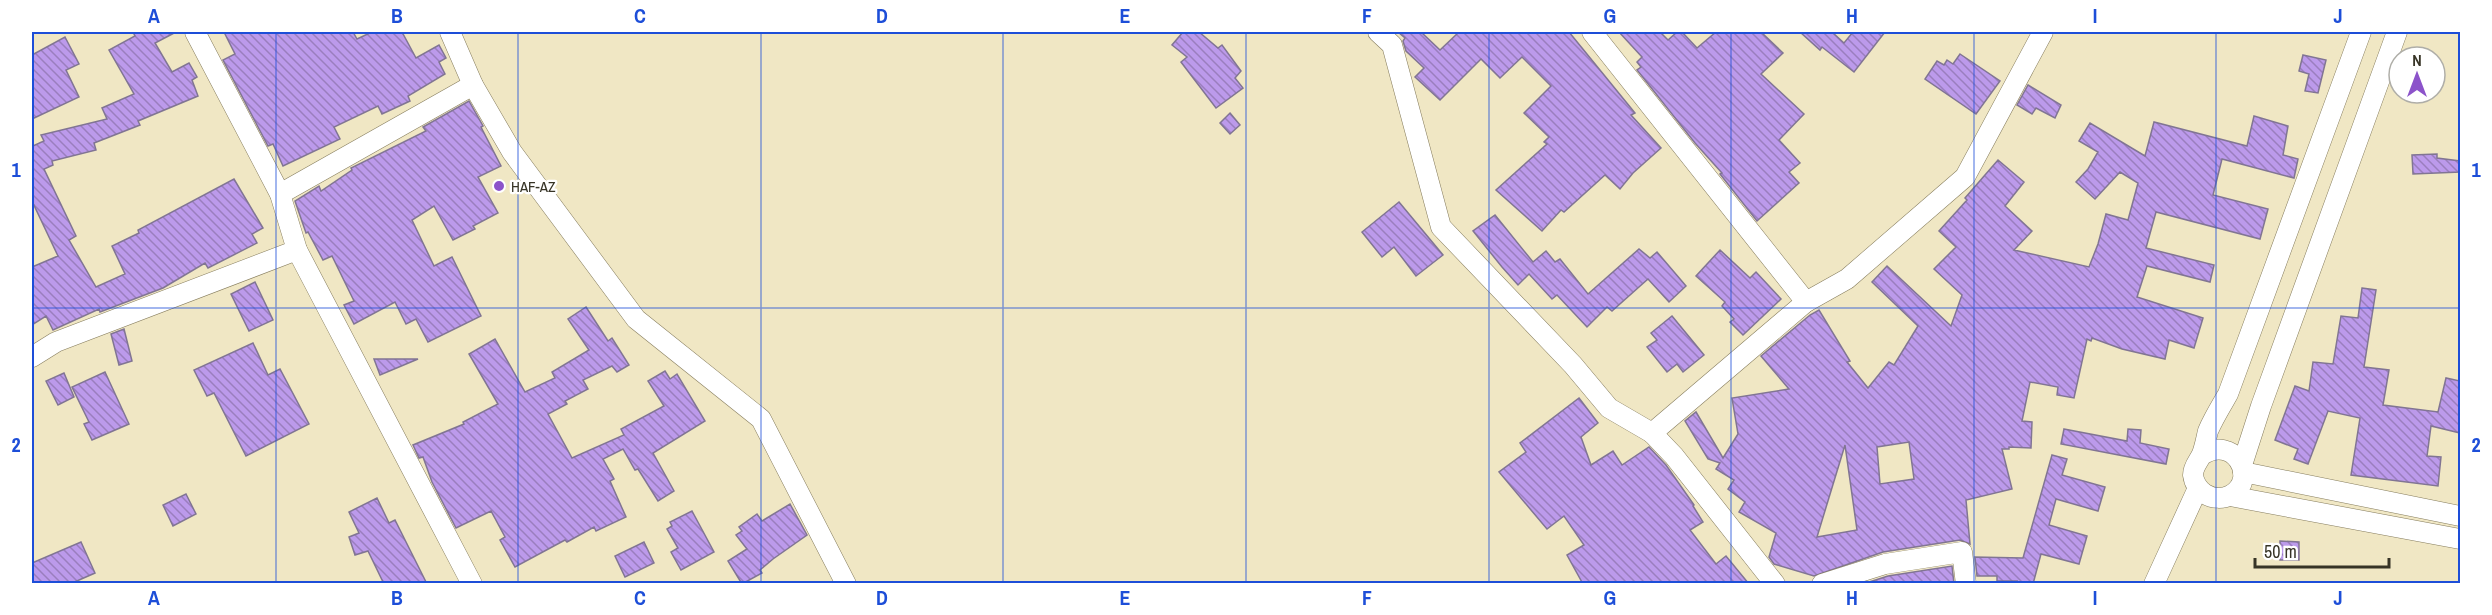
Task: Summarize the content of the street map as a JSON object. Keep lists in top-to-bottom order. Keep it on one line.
{"places":["HAF-AZ"],"scale_bar":"50 m","north":"top","grid":{"columns":["A","B","C","D","E","F","G","H","I","J"],"rows":["1","2"]}}
